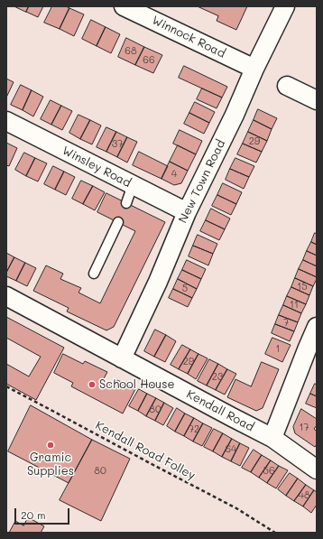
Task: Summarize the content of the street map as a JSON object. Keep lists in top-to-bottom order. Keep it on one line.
{"streets":{"street":["Winnock Road","Winsley Road","New Town Road","Kendall Road"],"path":["Kendall Road Folley"]},"crossings":[["Winnock Road","New Town Road"],["Winsley Road","New Town Road"],["New Town Road","Kendall Road"]],"places":["School House","Gramic Supplies"],"house_numbers":["68","66","29","37","4","15","5","11","7","1","29","23","80","17","72","64","80","56","48"],"scale_bar":"20 m"}
